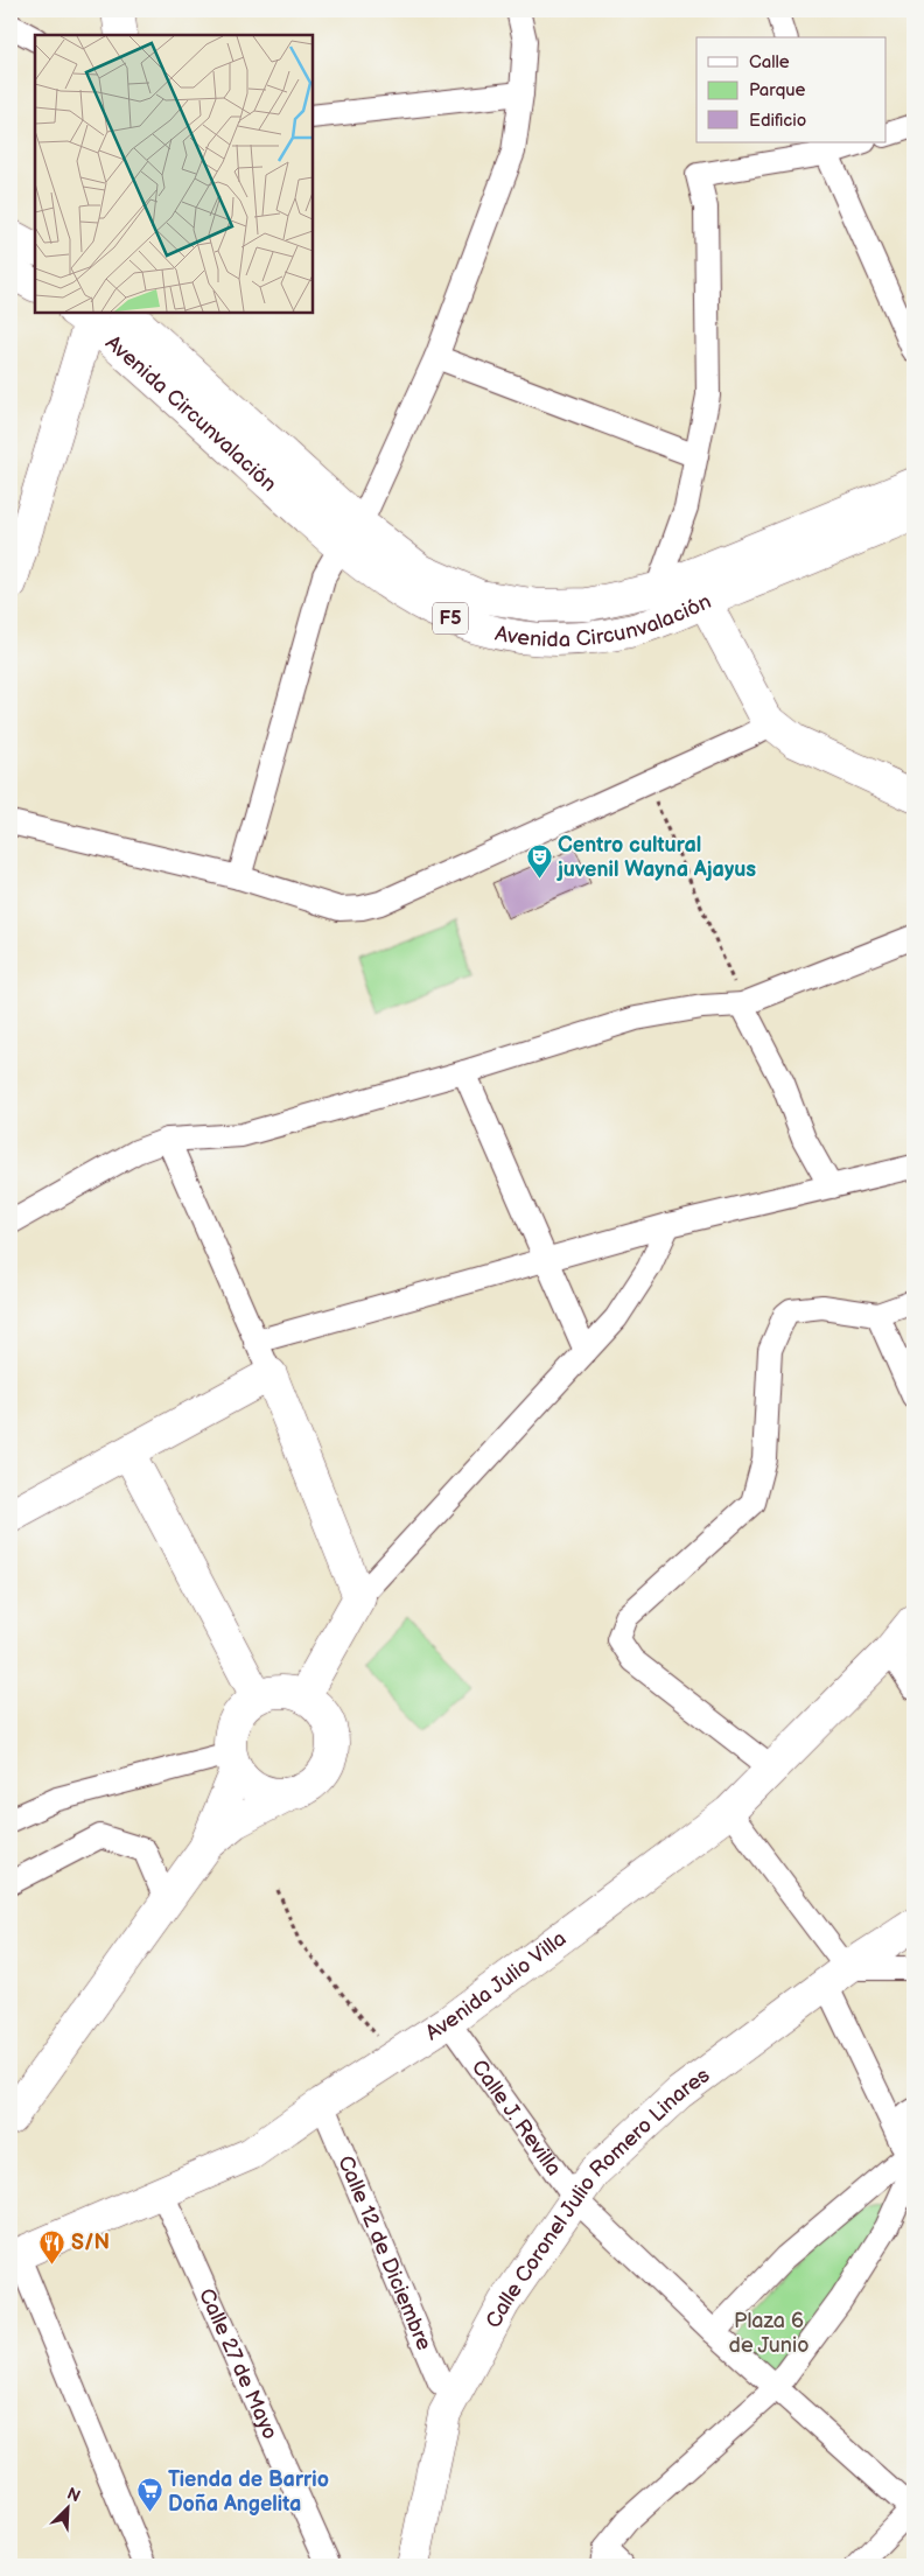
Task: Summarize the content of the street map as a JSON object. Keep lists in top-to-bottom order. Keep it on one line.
{"streets":{"main road":["Avenida Circunvalación","F5","Avenida Julio Villa","Calle Coronel Julio Romero Linares"],"street":["Calle J. Revilla","Calle 12 de Diciembre","Calle 27 de Mayo"]},"crossings":[["Avenida Julio Villa","Calle J. Revilla"],["Avenida Julio Villa","Calle 12 de Diciembre"],["Avenida Julio Villa","Calle 27 de Mayo"],["Calle J. Revilla","Calle Coronel Julio Romero Linares"],["Calle Coronel Julio Romero Linares","Calle 12 de Diciembre"]],"parks":["Plaza 6 de Junio"],"places":{"theatre":["Centro cultural juvenil Wayna Ajayus"],"restaurant":["S/N"],"supermarket":["Tienda de Barrio Doña Angelita"]},"legend":["Calle","Parque","Edificio"],"north":"top right"}
